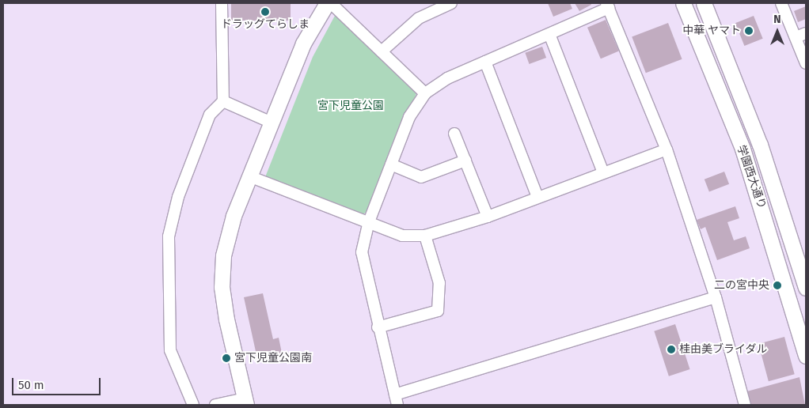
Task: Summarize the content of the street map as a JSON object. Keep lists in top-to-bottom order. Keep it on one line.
{"streets":{"main road":["学園西大通り"]},"parks":["宮下児童公園"],"places":["ドラッグてらしま","中華 ヤマト","二の宮中央","桂由美ブライダル","宮下児童公園南"],"scale_bar":"50 m","north":"top"}
